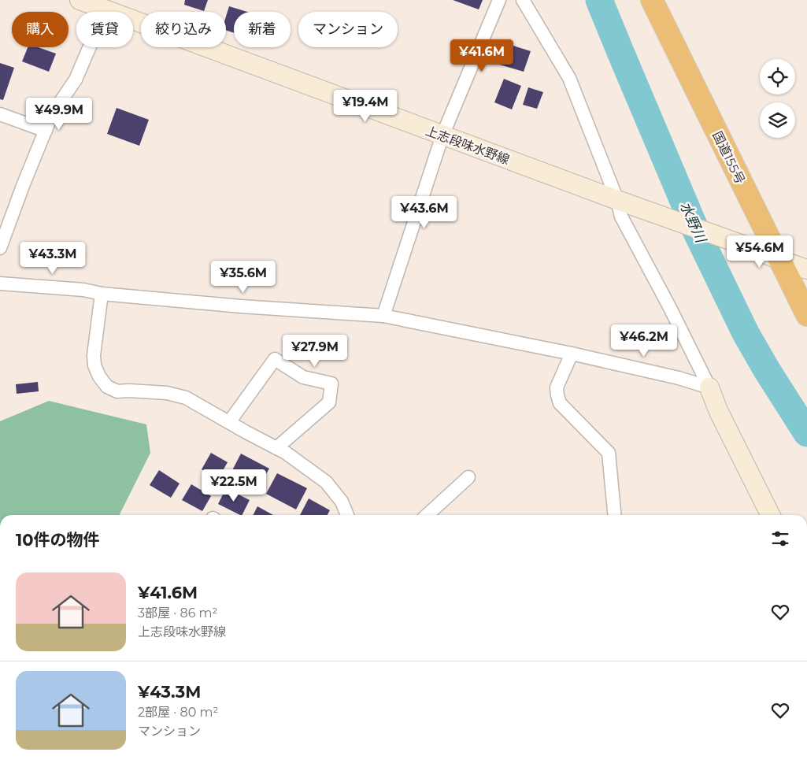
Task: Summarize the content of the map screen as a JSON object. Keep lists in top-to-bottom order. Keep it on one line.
{"streets":{"highway":["国道155号"],"street":["上志段味水野線"]},"crossings":[["上志段味水野線","国道155号"]],"water":["水野川"],"page":{"chip":["購入","賃貸","絞り込み","新着","マンション"],"price":["¥41.6M","¥19.4M","¥49.9M","¥43.6M","¥54.6M","¥43.3M","¥35.6M","¥46.2M","¥27.9M","¥22.5M"],"heading":"10件の物件","list":[{"name":"¥41.6M","note":"3部屋 · 86 m² · 上志段味水野線"},{"name":"¥43.3M","note":"2部屋 · 80 m² · マンション"}]}}
